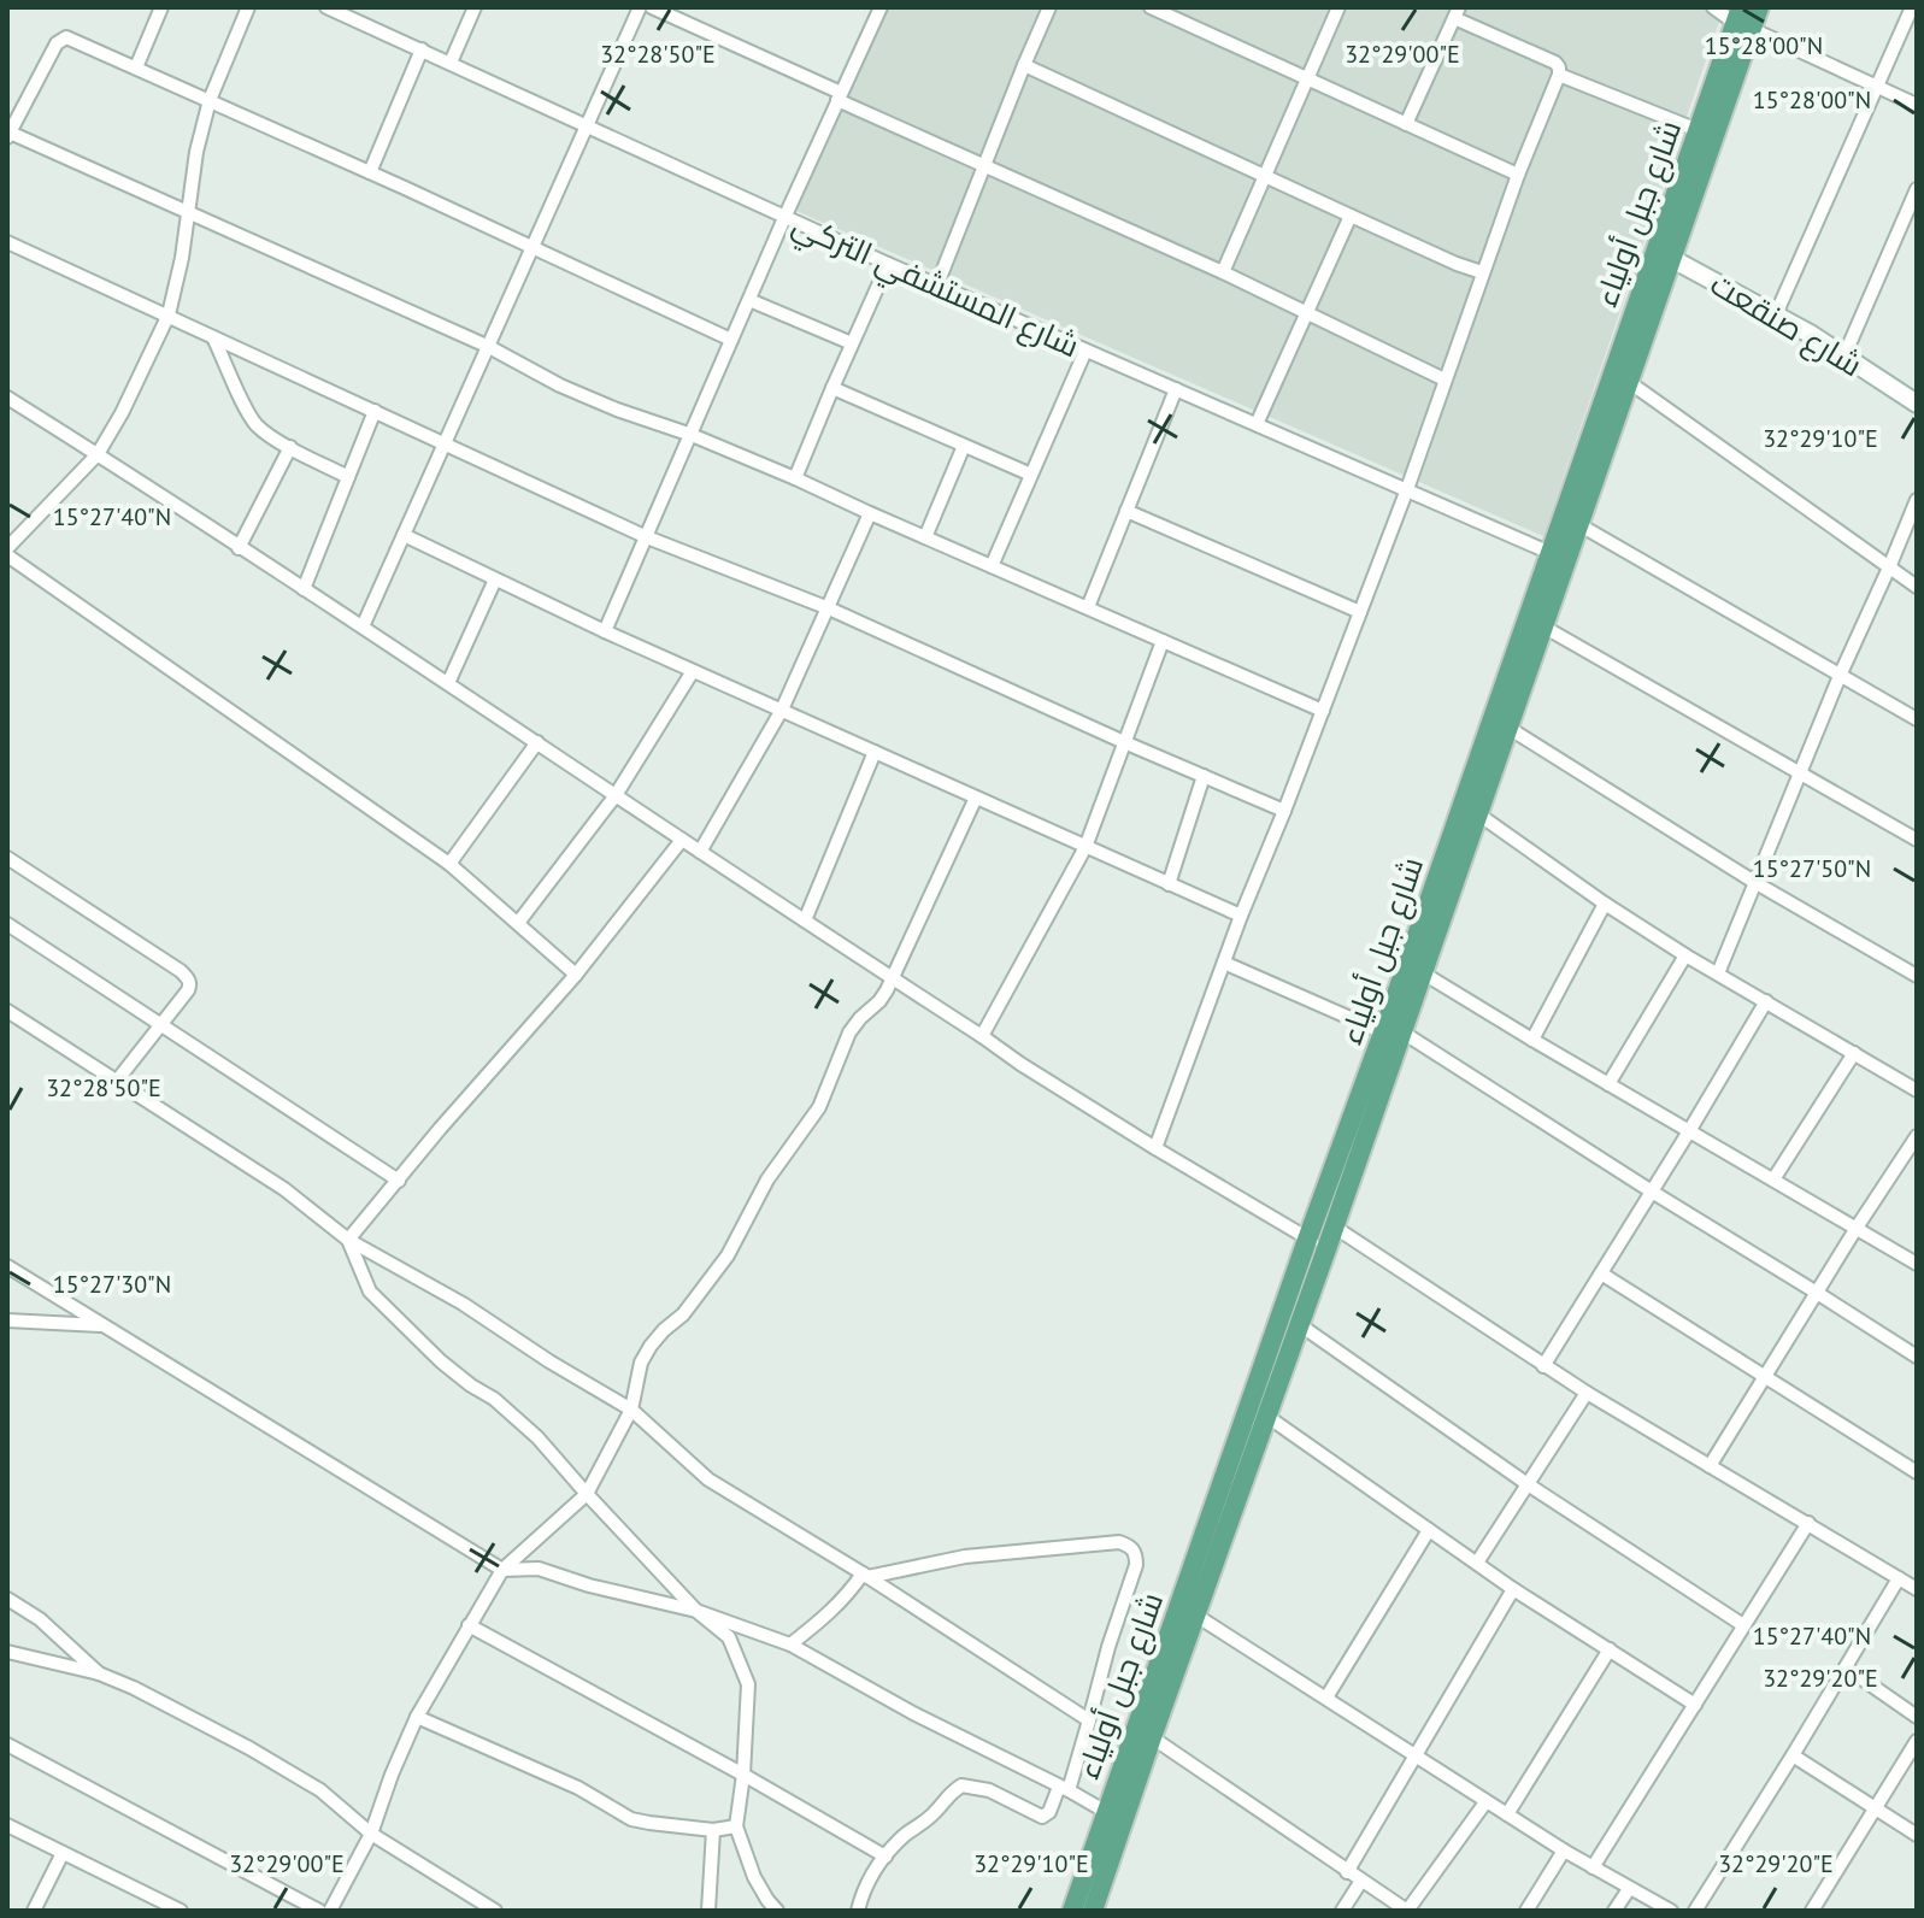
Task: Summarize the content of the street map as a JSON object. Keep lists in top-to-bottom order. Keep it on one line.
{"streets":{"main road":["شارع جبل أولياء"],"street":["شارع المستشفي التركي","شارع صنقعت"]},"crossings":[["شارع جبل أولياء","شارع المستشفي التركي"],["شارع جبل أولياء","شارع صنقعت"]],"coordinates":["15°28'00\"N","32°28'50\"E","32°29'00\"E","32°29'10\"E","15°27'40\"N","15°27'50\"N","15°27'30\"N","32°29'20\"E"]}
